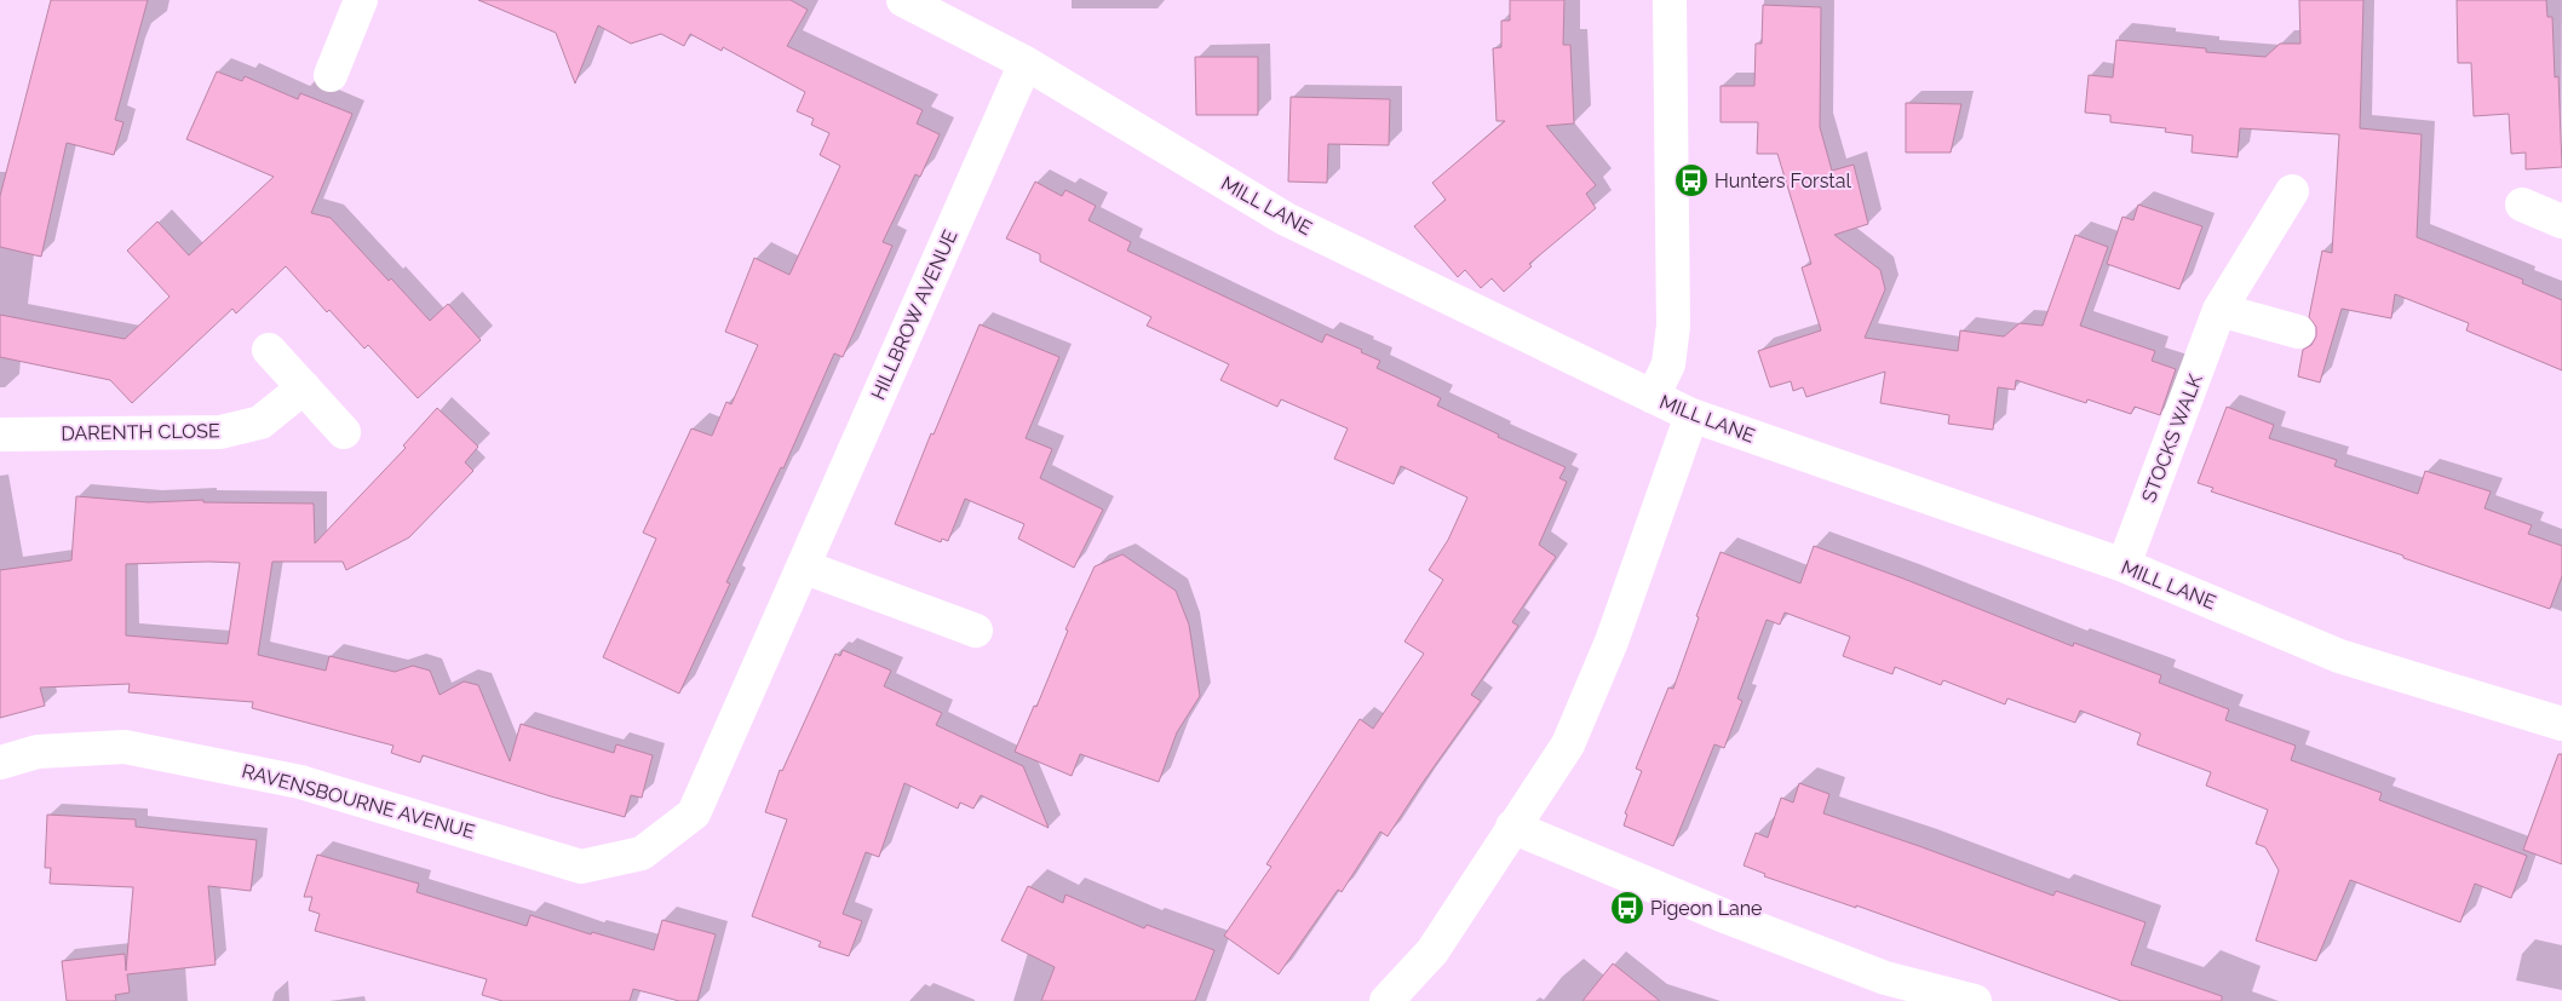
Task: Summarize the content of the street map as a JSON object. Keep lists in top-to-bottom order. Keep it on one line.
{"streets":{"street":["MILL LANE","HILLBROW AVENUE","DARENTH CLOSE","STOCKS WALK","RAVENSBOURNE AVENUE"]},"crossings":[["MILL LANE","HILLBROW AVENUE"],["MILL LANE","STOCKS WALK"],["HILLBROW AVENUE","RAVENSBOURNE AVENUE"]],"places":{"bus stop":["Hunters Forstal","Pigeon Lane"]}}
